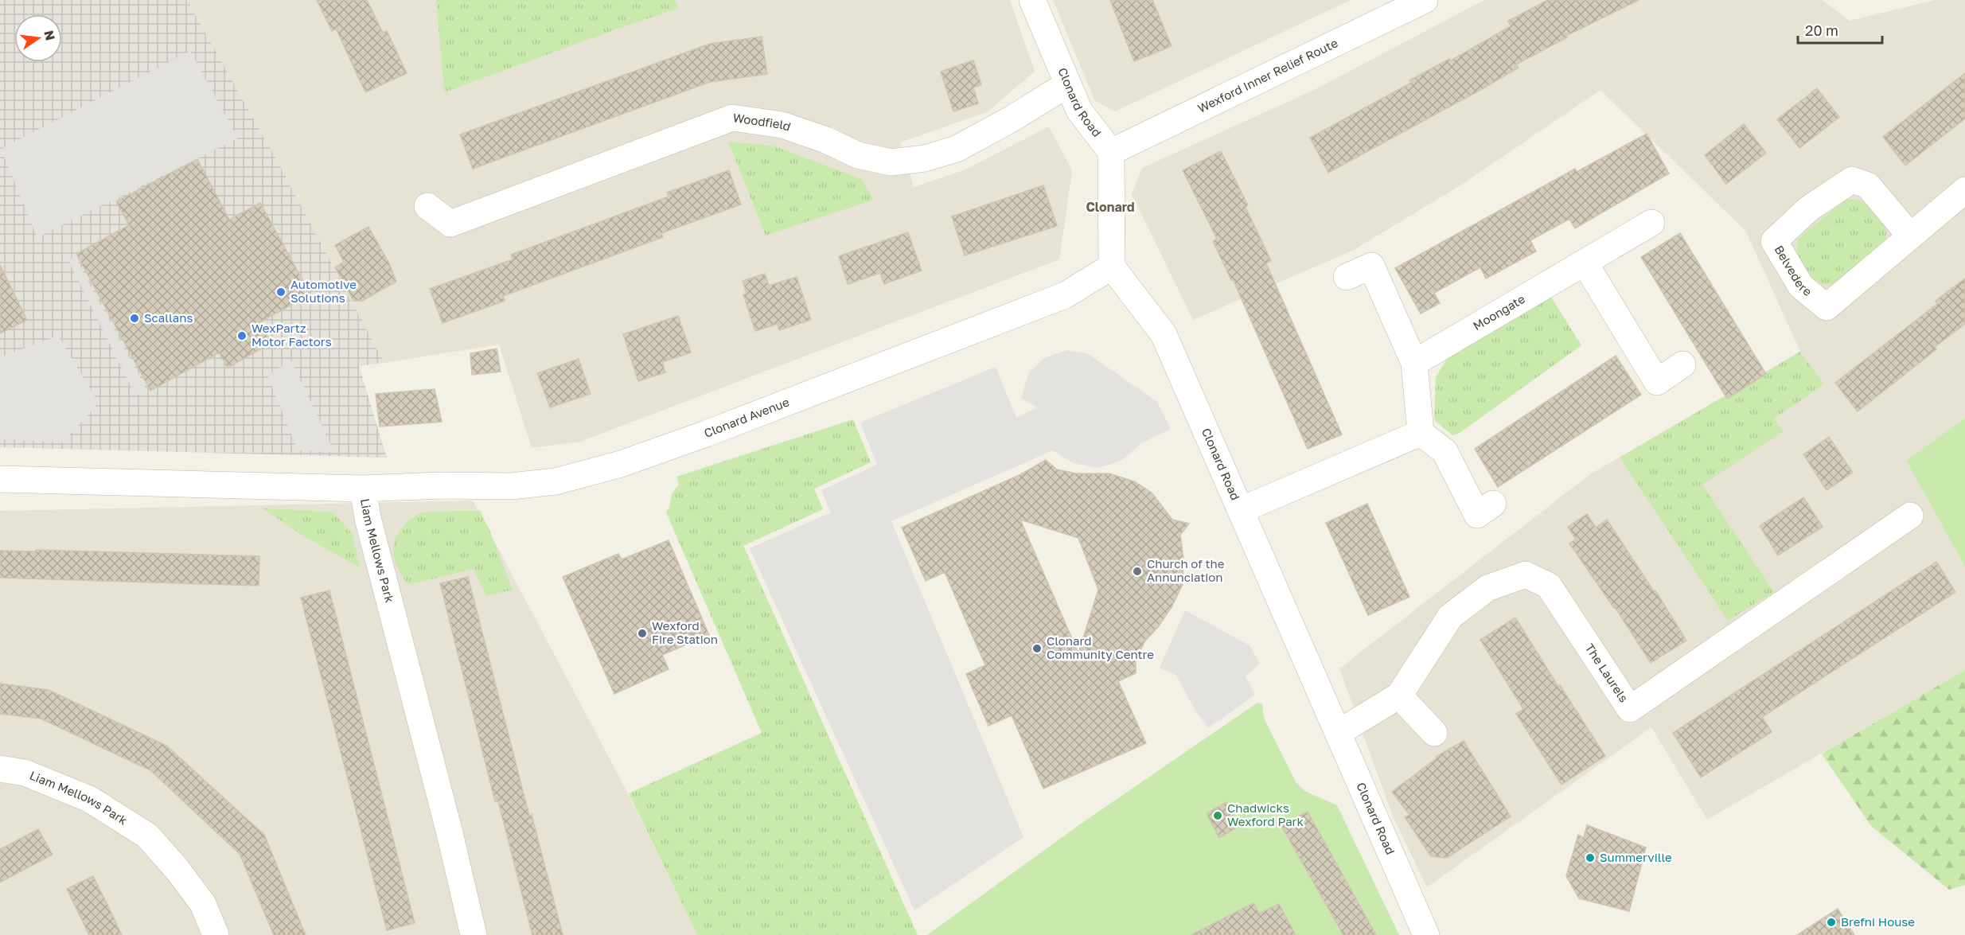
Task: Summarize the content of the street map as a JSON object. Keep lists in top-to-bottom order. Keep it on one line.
{"streets":{"street":["Wexford Inner Relief Route","Clonard Road","Woodfield","Belvedere","Moongate","Clonard Avenue","Liam Mellows Park","The Laurels"]},"crossings":[["Wexford Inner Relief Route","Clonard Road"],["Clonard Road","Woodfield"],["Clonard Road","Clonard Avenue"],["Clonard Road","The Laurels"],["Clonard Avenue","Liam Mellows Park"]],"districts":["Clonard"],"places":["Automotive Solutions","Scallans","WexPartz Motor Factors","Church of the Annunciation","Wexford Fire Station","Clonard Community Centre","Chadwicks Wexford Park","Summerville","Brefni House"],"scale_bar":"20 m","north":"right"}
